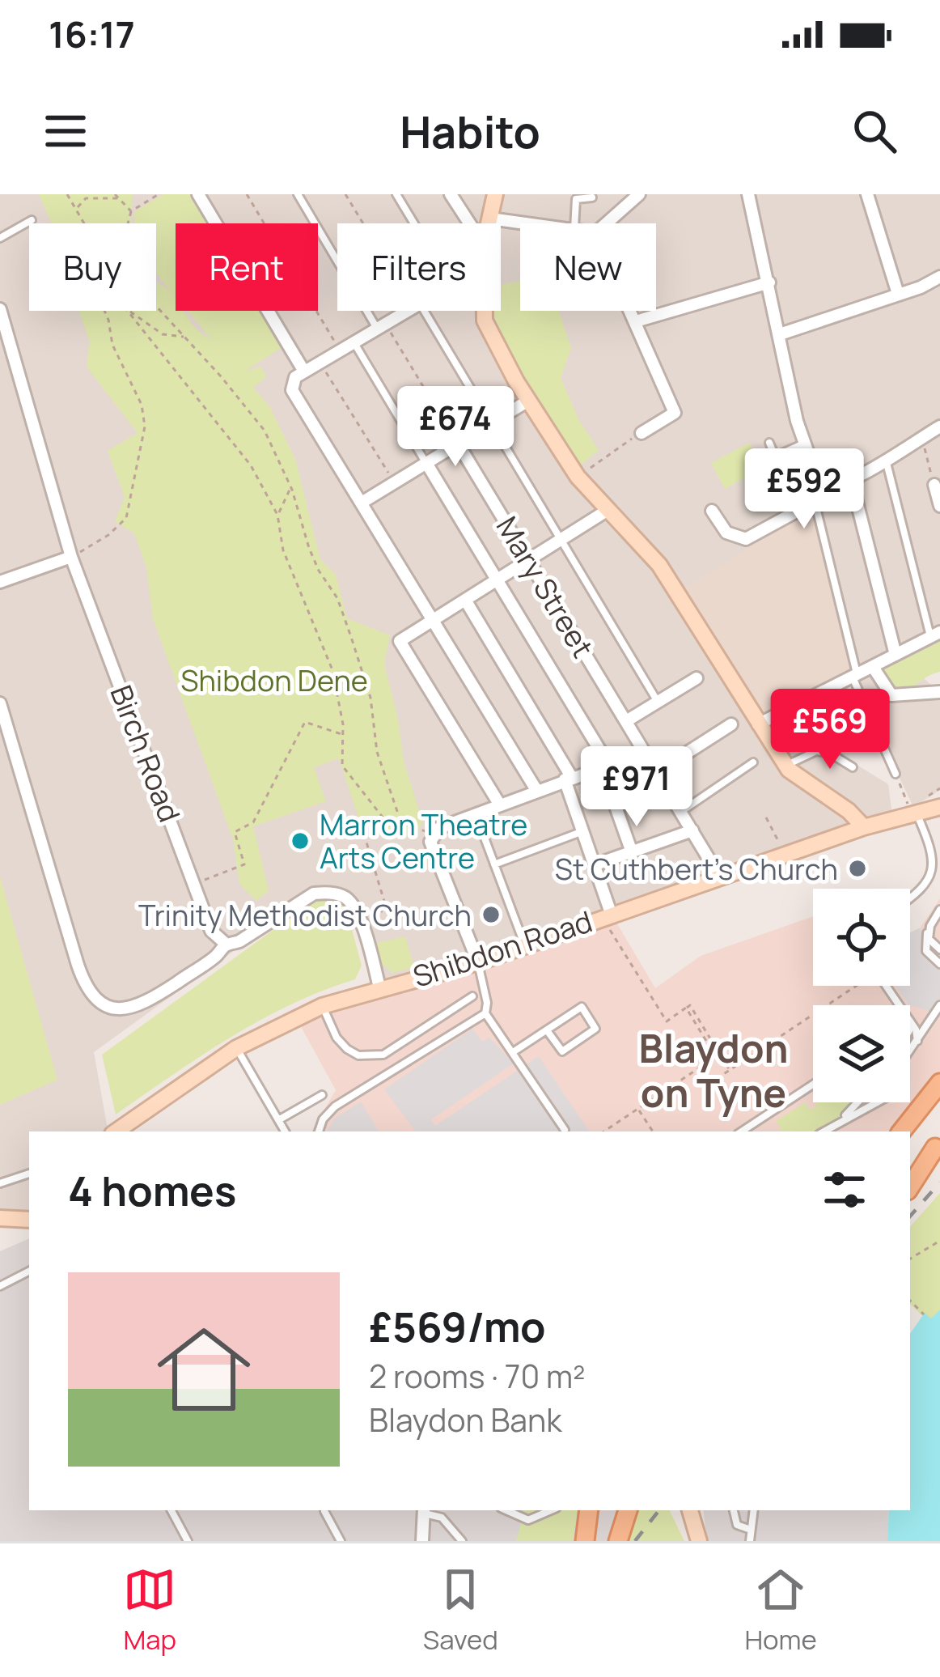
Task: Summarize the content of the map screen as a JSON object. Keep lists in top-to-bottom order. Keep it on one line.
{"streets":{"street":["Mary Street","Birch Road","Shibdon Road"]},"crossings":[["Mary Street","Shibdon Road"]],"districts":["Blaydon on Tyne"],"parks":["Shibdon Dene"],"places":["Marron Theatre Arts Centre","St Cuthbert's Church","Trinity Methodist Church"],"page":{"status":"16:17","header":"Habito","chip":["Buy","Rent","Filters","New"],"price":["£674","£592","£569","£971"],"heading":"4 homes","list":[{"name":"£569/mo","note":"2 rooms · 70 m² · Blaydon Bank"}],"tabs":["Map","Saved","Home"]}}
